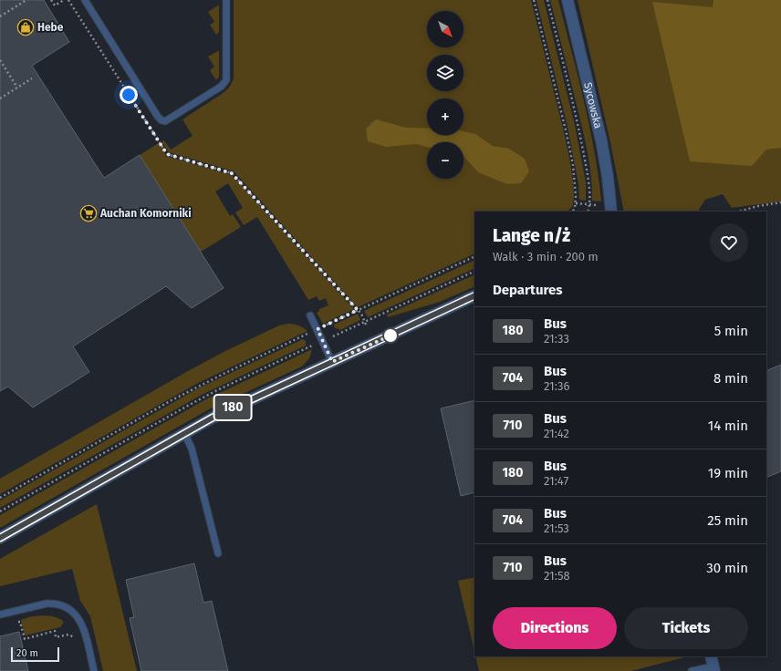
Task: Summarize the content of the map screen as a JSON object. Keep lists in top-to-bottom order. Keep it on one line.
{"streets":{"street":["Sycowska"]},"places":{"shop":["Hebe"],"supermarket":["Auchan Komorniki"]},"lines":["bus line 180"],"scale_bar":"20 m","north":"bottom right","page":{"on_map":"180","map_buttons":["+","−"],"heading":[["Lange n/ż","Walk · 3 min · 200 m"],"Departures"],"list":[{"mark":"180","name":"Bus","note":"21:33","value":"5 min"},{"mark":"704","name":"Bus","note":"21:36","value":"8 min"},{"mark":"710","name":"Bus","note":"21:42","value":"14 min"},{"mark":"180","name":"Bus","note":"21:47","value":"19 min"},{"mark":"704","name":"Bus","note":"21:53","value":"25 min"},{"mark":"710","name":"Bus","note":"21:58","value":"30 min"}],"buttons":["Directions","Tickets"],"scale":"20 m"}}
